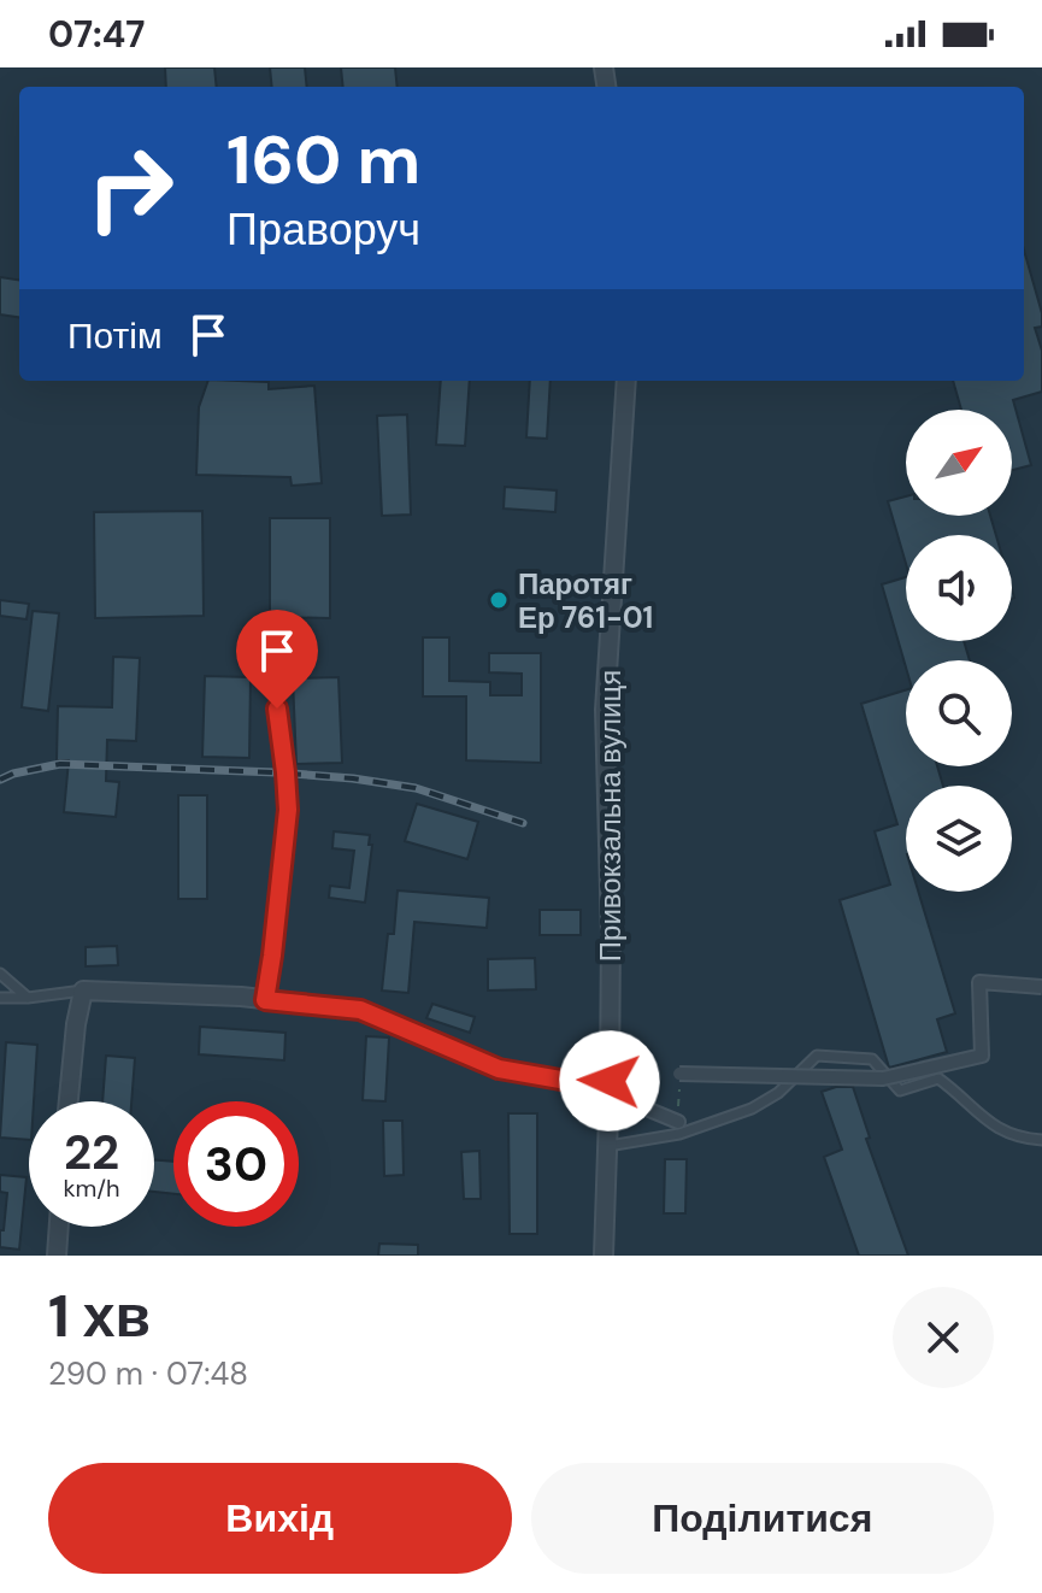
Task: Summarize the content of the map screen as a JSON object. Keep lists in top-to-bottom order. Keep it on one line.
{"streets":{"street":["Привокзальна вулиця"]},"places":["Паротяг Ер 761-01"],"north":"top right","page":{"status":"07:47","turn":["160 m","Праворуч"],"then":"Потім","speed":"22 km/h","limit":"30","heading":["1 хв","290 m · 07:48"],"buttons":["Вихід","Поділитися"]}}
